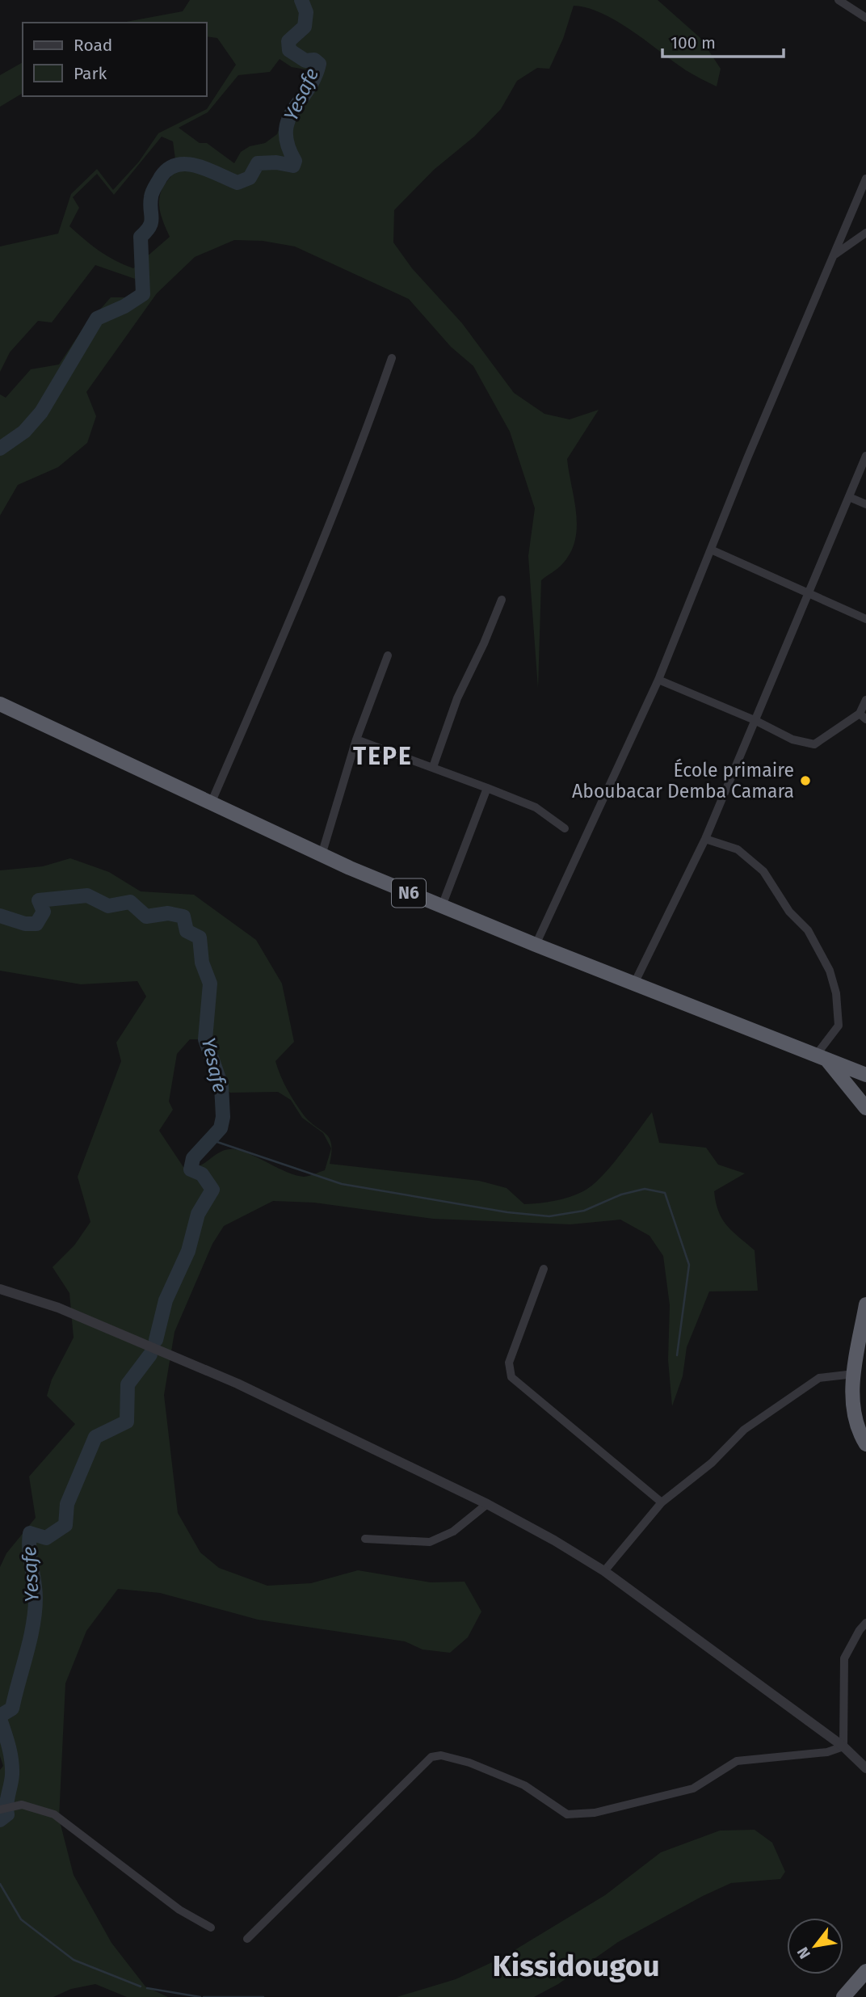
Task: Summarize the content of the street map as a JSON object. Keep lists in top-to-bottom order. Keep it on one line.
{"streets":{"highway":["N6"]},"districts":["TEPE","Kissidougou"],"water":["Yesafe"],"places":["École primaire Aboubacar Demba Camara"],"legend":["Road","Park"],"scale_bar":"100 m","north":"bottom left"}
